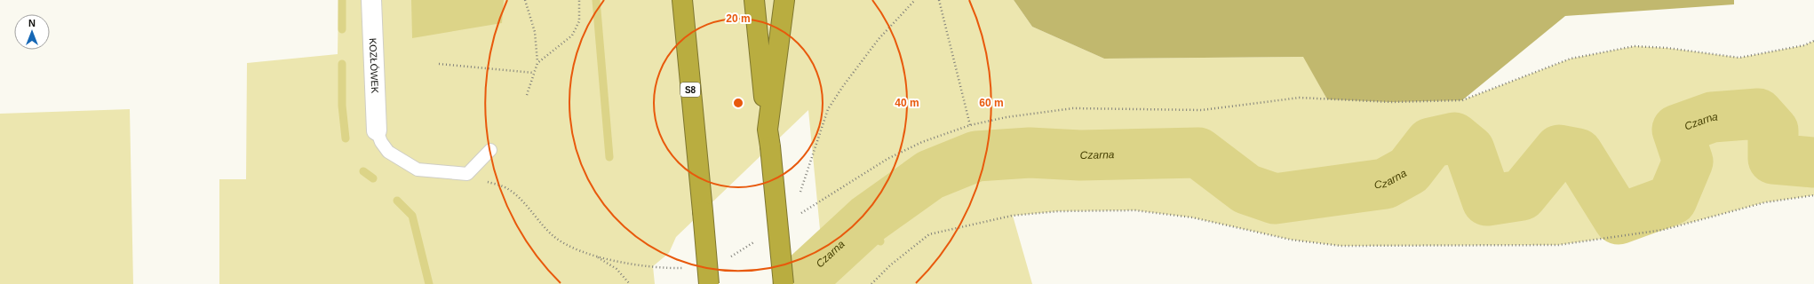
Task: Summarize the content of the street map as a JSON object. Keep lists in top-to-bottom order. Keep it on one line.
{"streets":{"highway":["S8"],"street":["KOZŁÓWEK"]},"water":["Czarna"],"north":"top","rings":["20 m","40 m","60 m"]}
